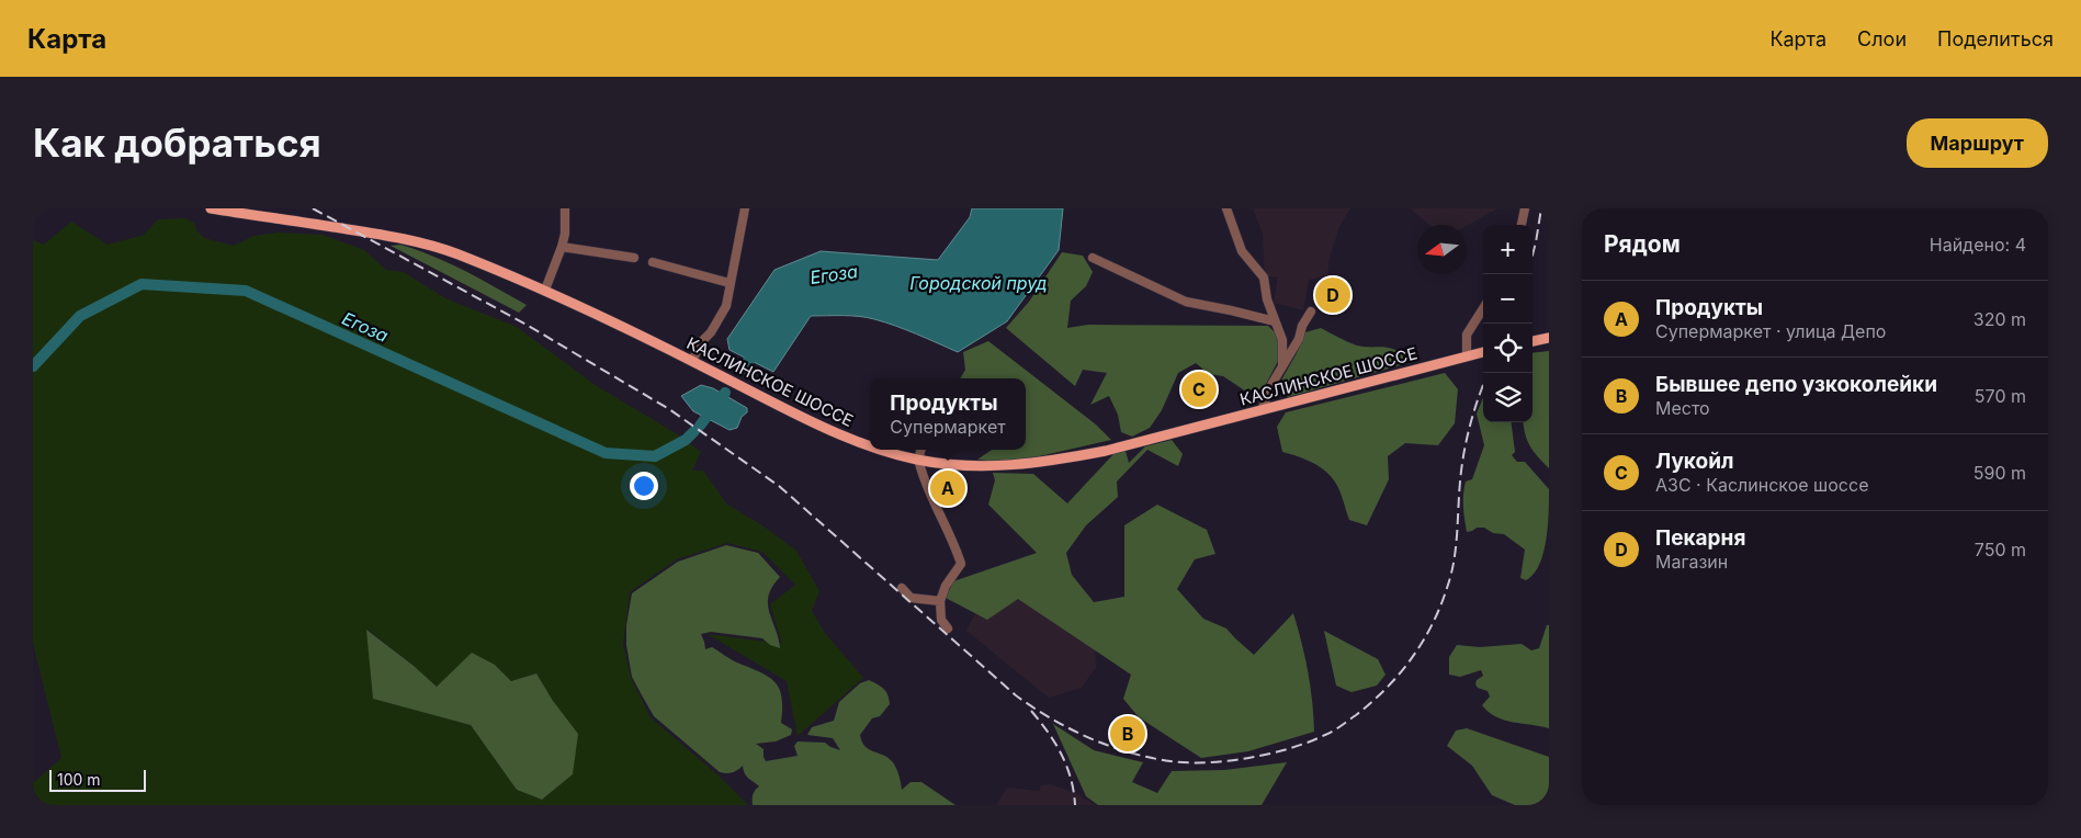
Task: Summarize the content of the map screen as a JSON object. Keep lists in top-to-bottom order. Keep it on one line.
{"streets":{"main road":["КАСЛИНСКОЕ ШОССЕ"]},"water":["Егоза","Городской пруд"],"scale_bar":"100 m","north":"left","page":{"header":"Карта","nav":["Карта","Слои","Поделиться"],"buttons":"Маршрут","title":"Как добраться","heading":["Рядом","Найдено: 4"],"map_buttons":["+","−"],"pins":["D","C","A","B"],"list":[{"mark":"A","name":"Продукты","note":"Супермаркет · улица Депо","value":"320 m"},{"mark":"B","name":"Бывшее депо узкоколейки","note":"Место","value":"570 m"},{"mark":"C","name":"Лукойл","note":"АЗС · Каслинское шоссе","value":"590 m"},{"mark":"D","name":"Пекарня","note":"Магазин","value":"750 m"}],"popup":["Продукты","Супермаркет"],"scale":"100 m"}}
